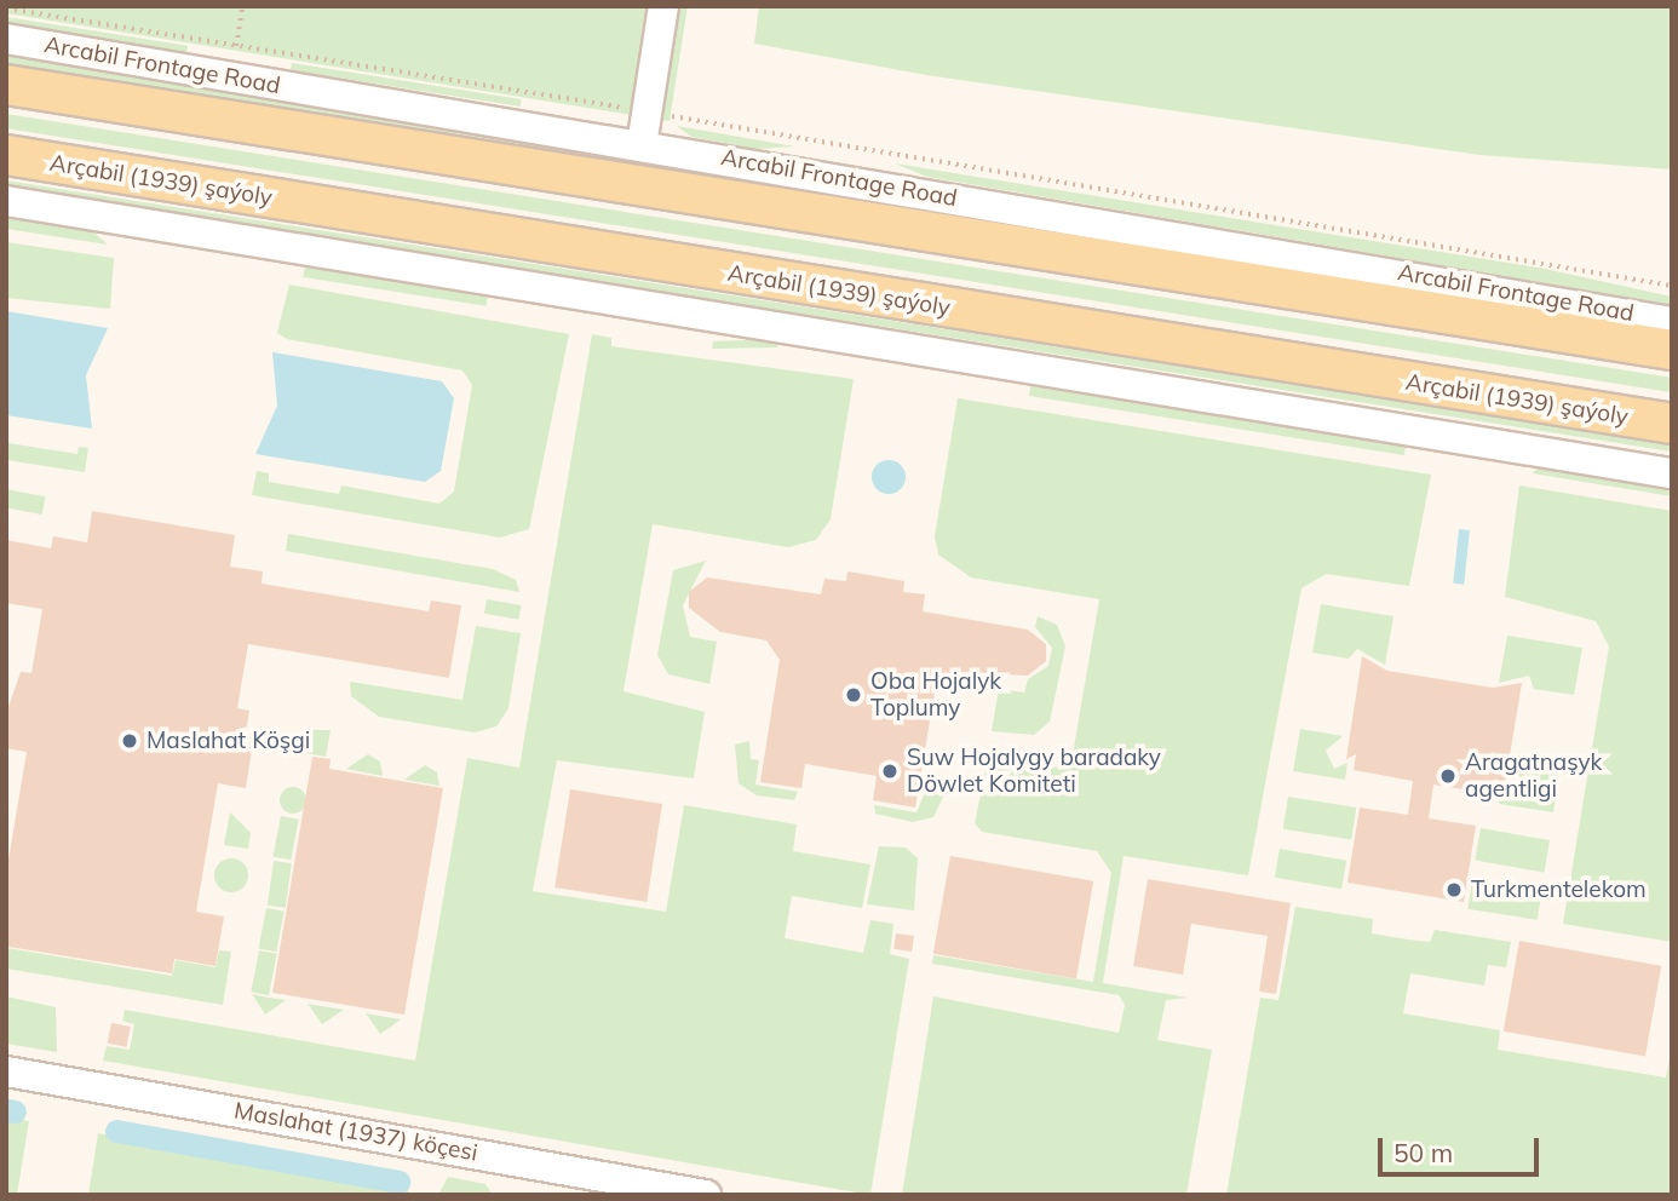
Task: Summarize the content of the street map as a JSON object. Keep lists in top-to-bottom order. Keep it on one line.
{"streets":{"main road":["Arçabil (1939) şaýoly"],"street":["Arcabil Frontage Road","Maslahat (1937) köçesi"]},"places":["Oba Hojalyk Toplumy","Maslahat Köşgi","Suw Hojalygy baradaky Döwlet Komiteti","Aragatnaşyk agentligi","Turkmentelekom"],"scale_bar":"50 m"}
